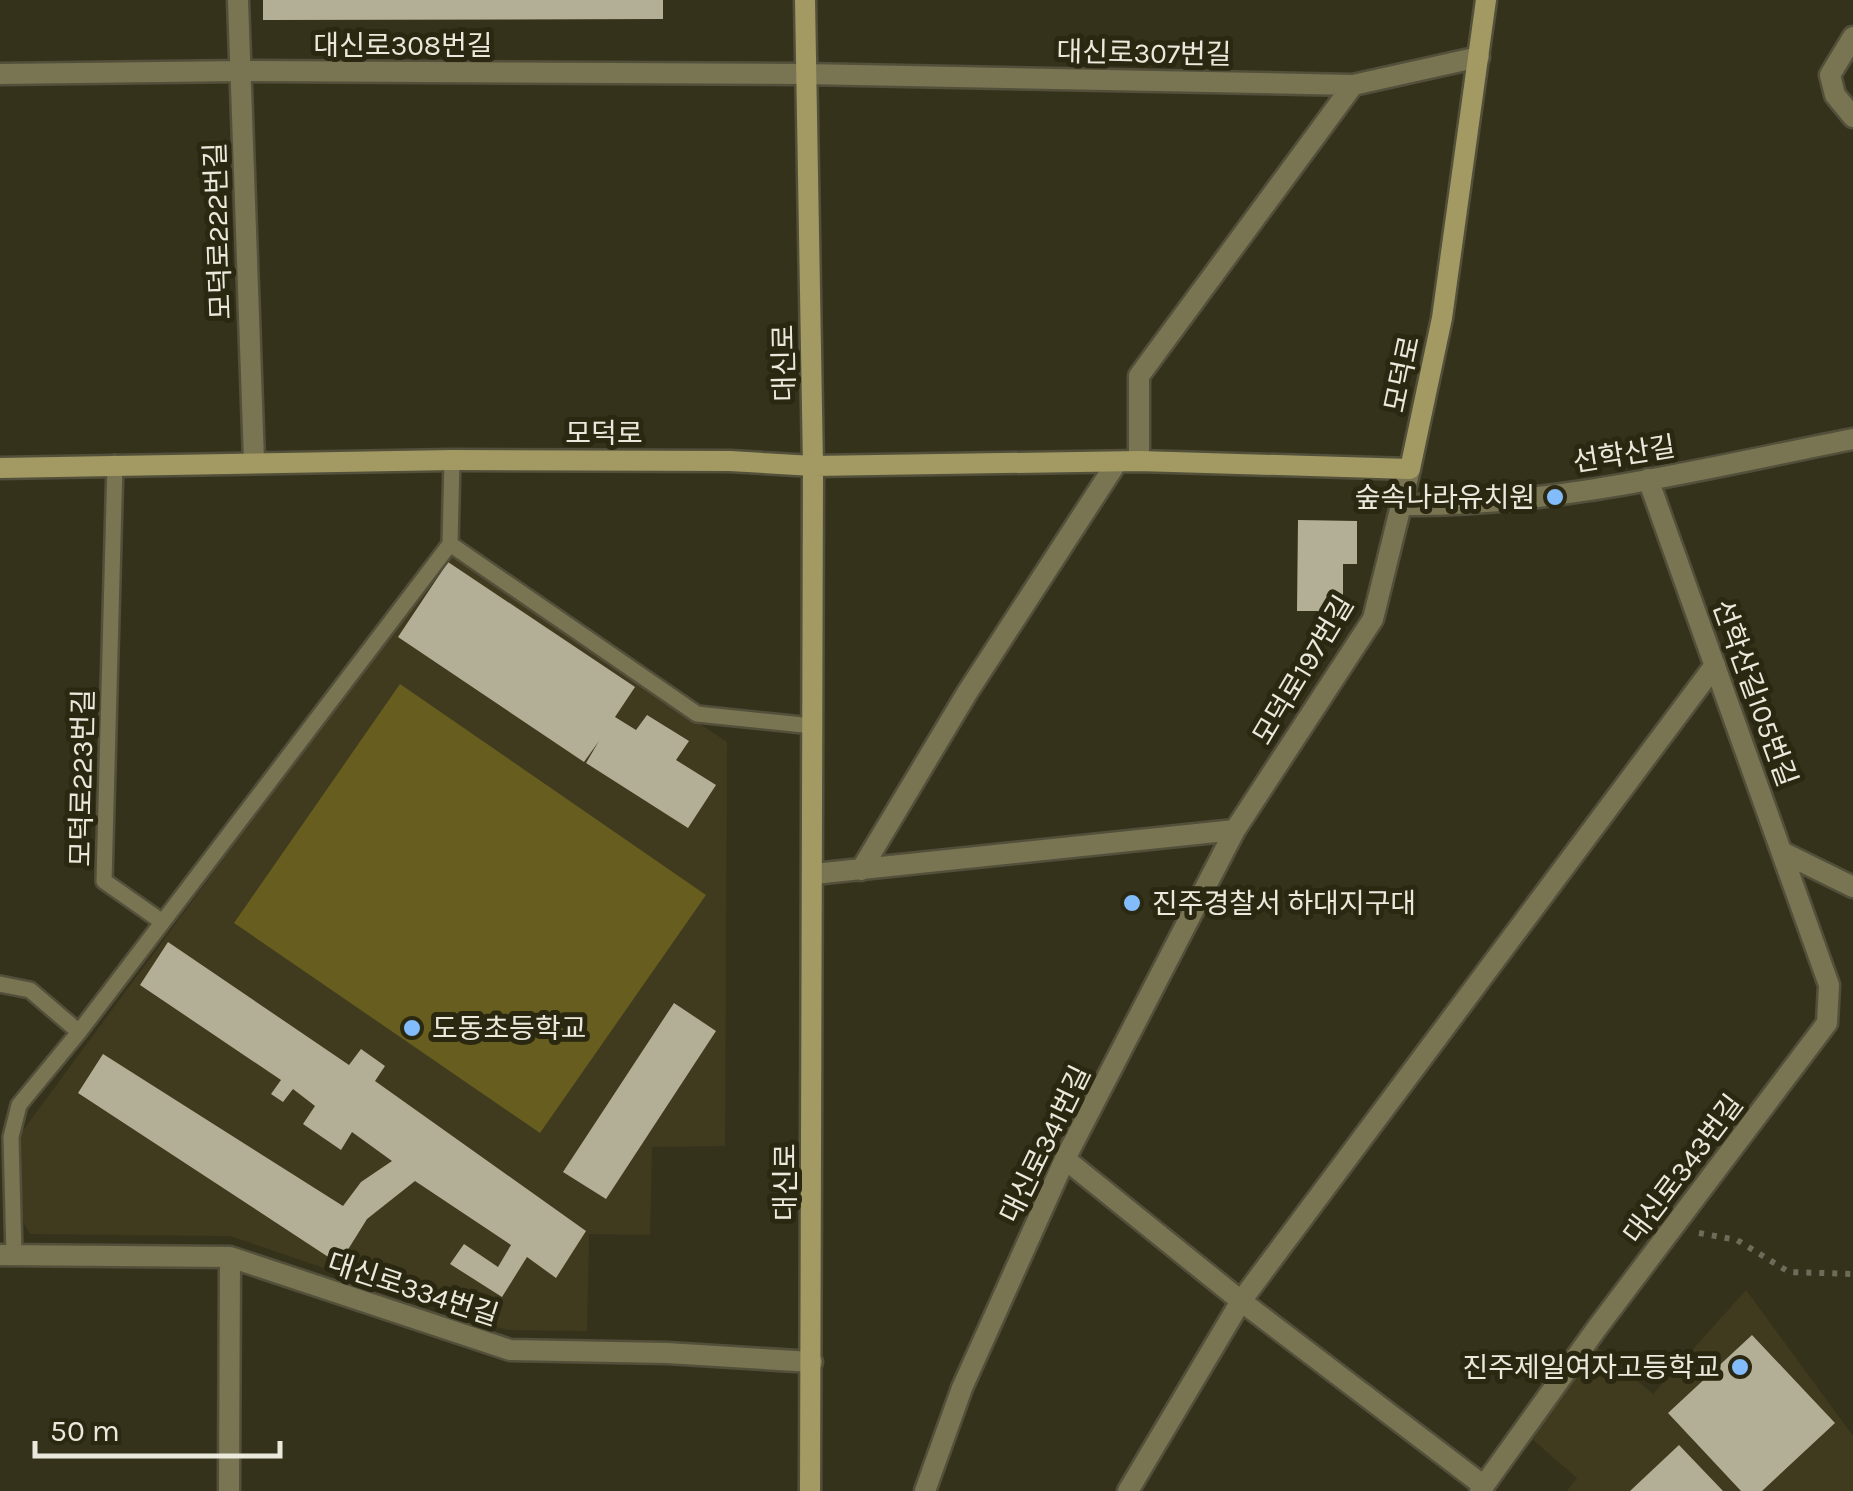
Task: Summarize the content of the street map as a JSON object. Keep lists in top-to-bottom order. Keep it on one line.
{"streets":{"street":["대신로308번길","대신로307번길","모덕로222번길","대신로","모덕로","선학산길","모덕로197번길","선학산길105번길","대신로341번길","대신로343번길","대신로334번길"],"lane":["모덕로223번길"]},"crossings":[["대신로308번길","대신로307번길"],["대신로308번길","모덕로222번길"],["대신로308번길","대신로"],["대신로307번길","대신로"],["대신로307번길","모덕로"],["모덕로222번길","모덕로"],["대신로","모덕로"],["대신로","대신로334번길"],["모덕로","모덕로197번길"],["모덕로","모덕로223번길"],["선학산길","모덕로197번길"],["선학산길","선학산길105번길"],["모덕로197번길","대신로341번길"],["선학산길105번길","대신로343번길"]],"places":["숲속나라유치원","진주경찰서 하대지구대","도동초등학교","진주제일여자고등학교"],"scale_bar":"50 m"}
